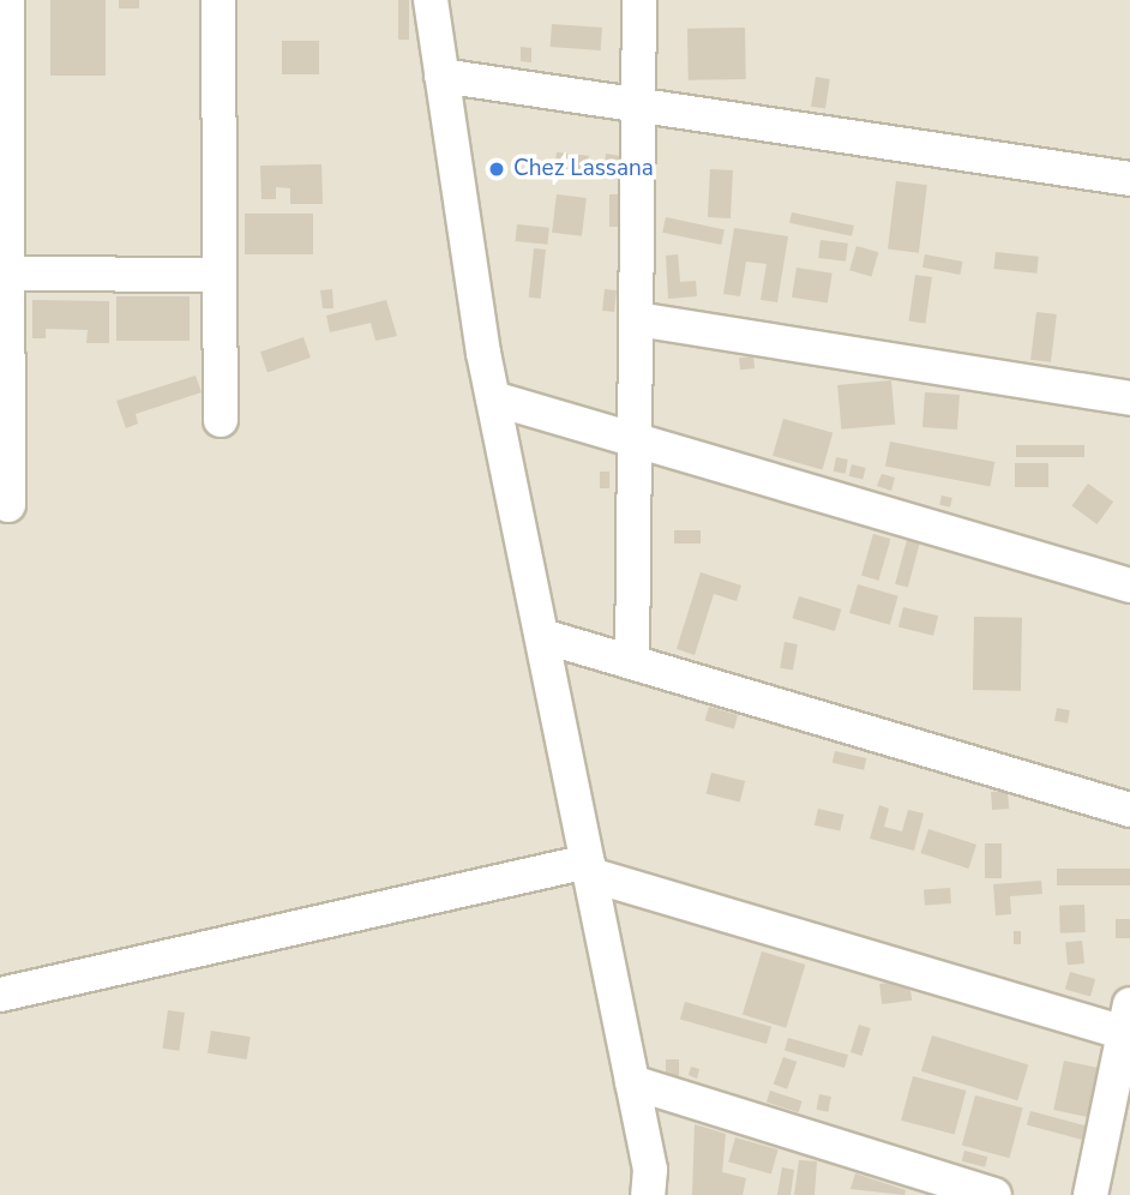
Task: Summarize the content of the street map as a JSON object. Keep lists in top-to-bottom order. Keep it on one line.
{"places":["Chez Lassana"]}
